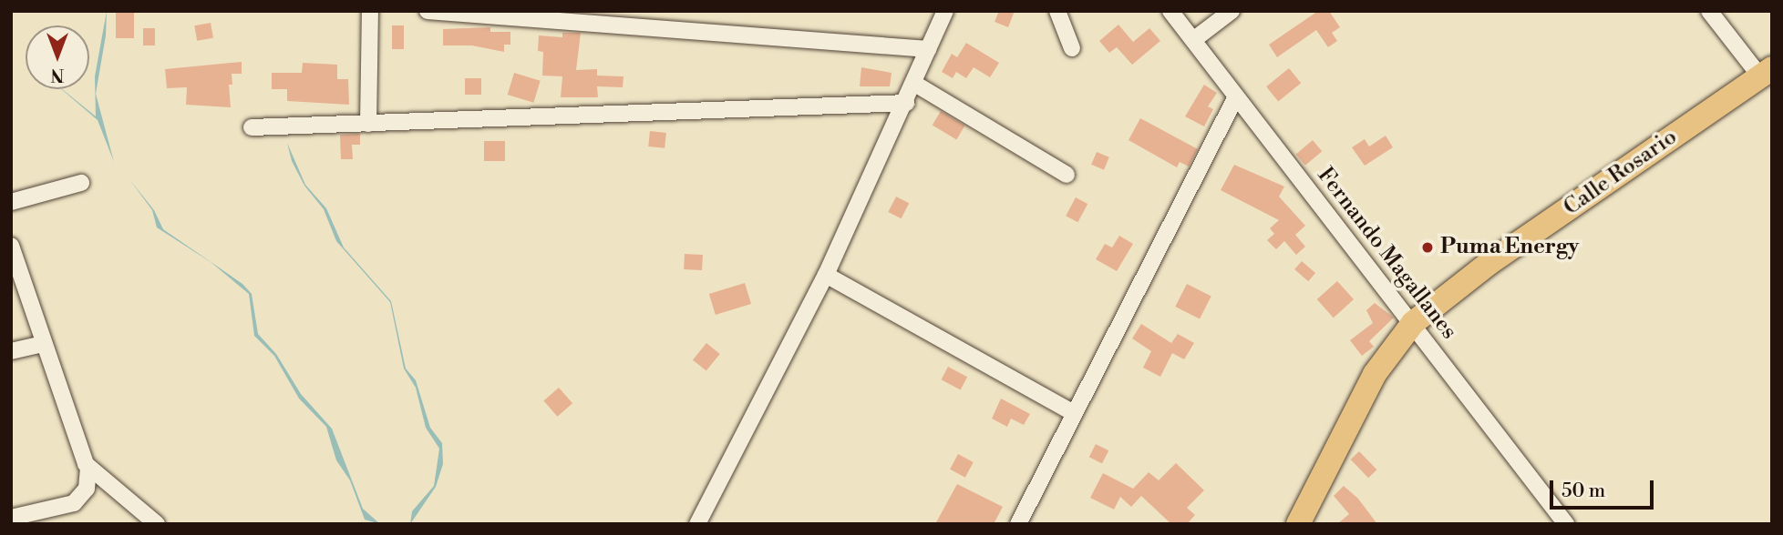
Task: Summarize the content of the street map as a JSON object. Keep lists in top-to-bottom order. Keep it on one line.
{"streets":{"main road":["Calle Rosario"],"street":["Fernando Magallanes"]},"crossings":[["Calle Rosario","Fernando Magallanes"]],"places":["Puma Energy"],"scale_bar":"50 m","north":"bottom"}
